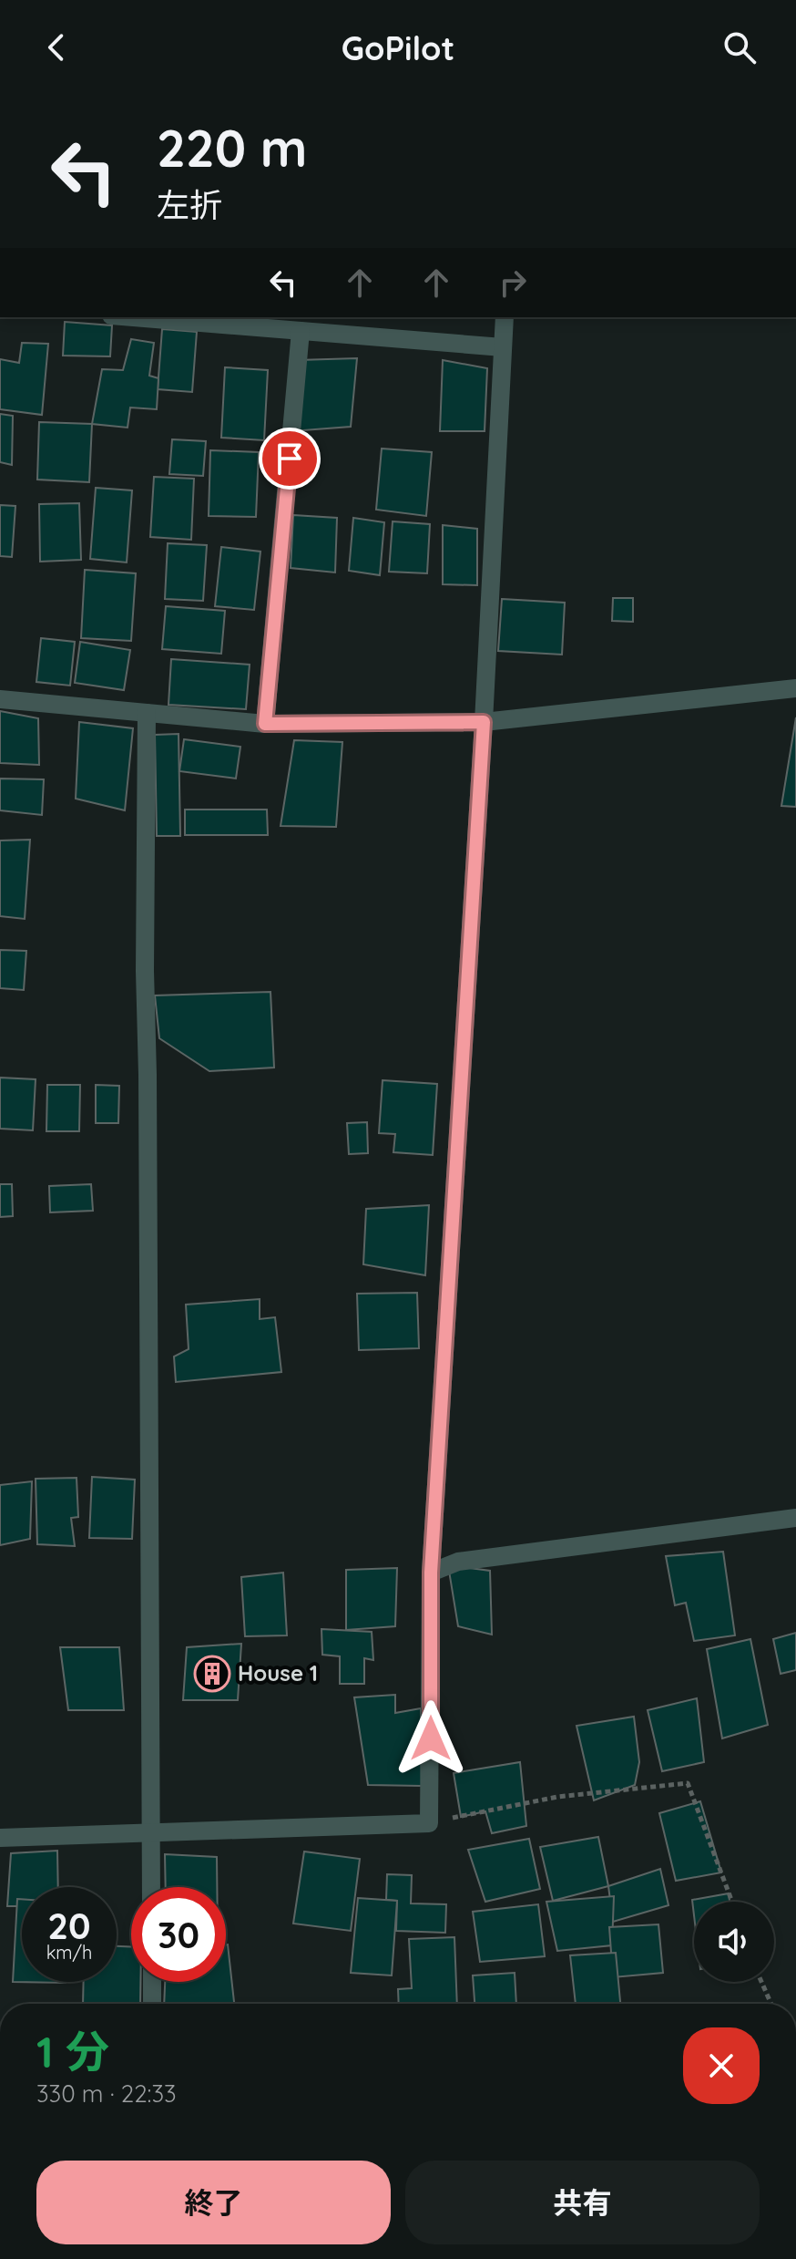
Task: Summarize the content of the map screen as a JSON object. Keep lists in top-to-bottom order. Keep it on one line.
{"places":{"building":["House 1"]},"page":{"header":"GoPilot","turn":["220 m","左折"],"speed":"20 km/h","limit":"30","heading":["1 分","330 m · 22:33"],"buttons":["終了","共有"]}}
